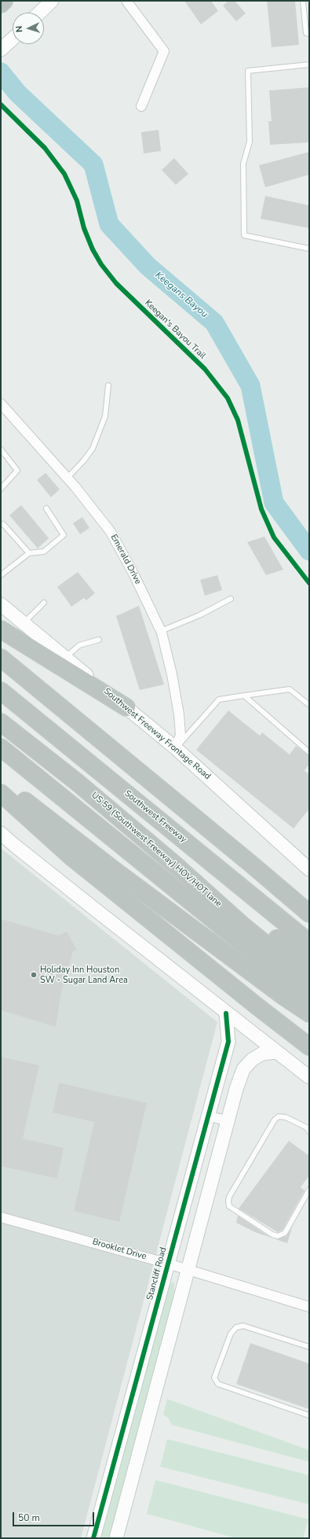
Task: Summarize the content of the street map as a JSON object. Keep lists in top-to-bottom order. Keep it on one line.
{"streets":{"highway":["Southwest Freeway","US 59 (Southwest Freeway) HOV/HOT lane"],"street":["Emerald Drive","Southwest Freeway Frontage Road","Brooklet Drive","Stancliff Road"],"cycle path":["Keegan's Bayou Trail"]},"crossings":[["Emerald Drive","Southwest Freeway Frontage Road"],["Brooklet Drive","Stancliff Road"]],"water":["Keegans Bayou"],"places":["Holiday Inn Houston SW - Sugar Land Area"],"scale_bar":"50 m","north":"left"}
